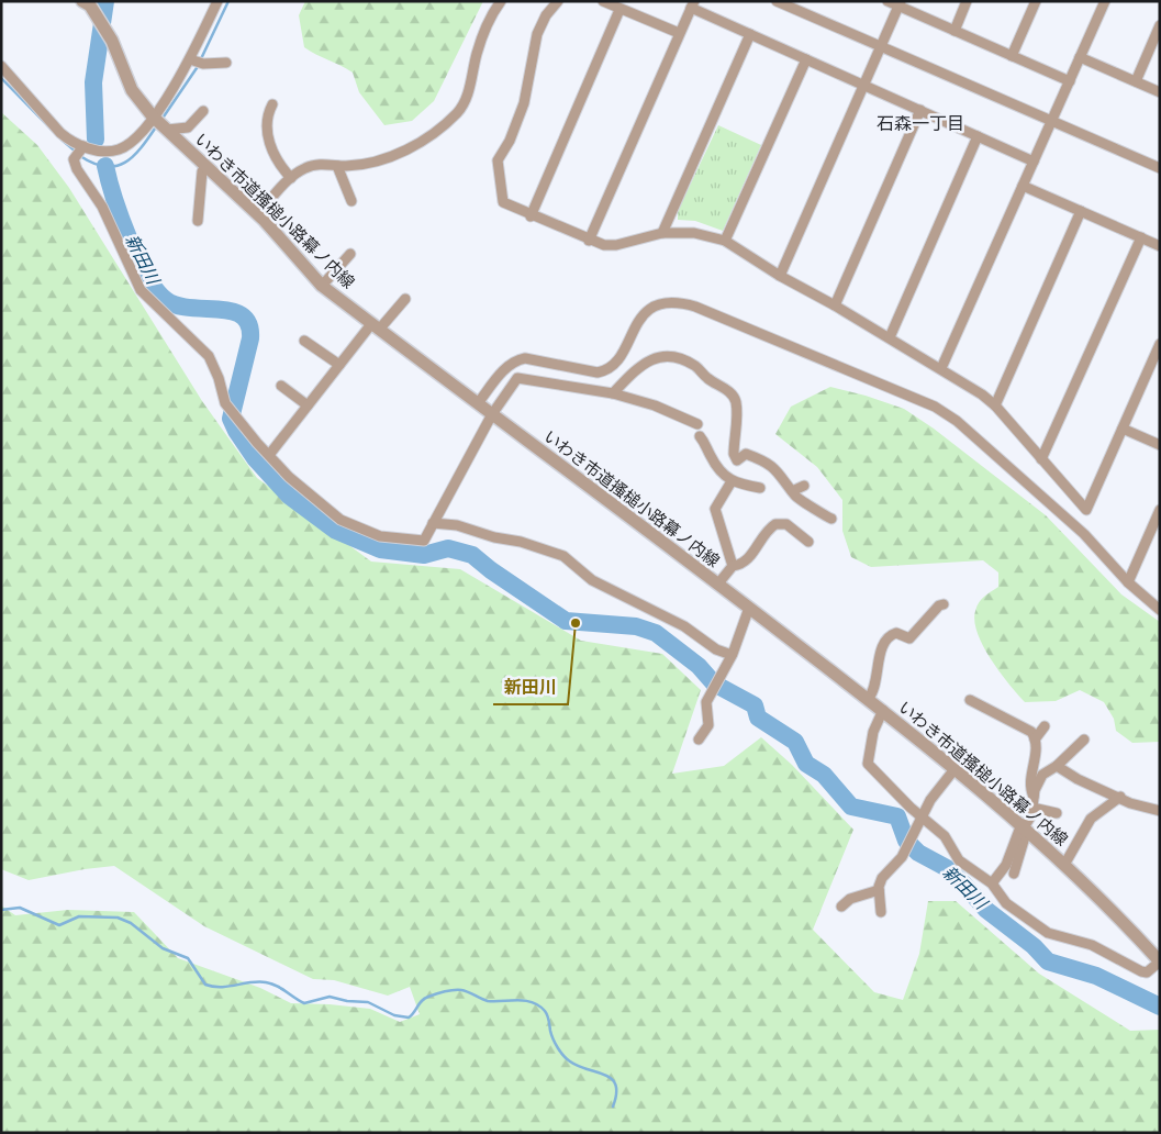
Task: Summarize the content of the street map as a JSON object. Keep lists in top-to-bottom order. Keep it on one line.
{"streets":{"street":["いわき市道搔槌小路幕ノ内線"]},"districts":["石森一丁目"],"water":["新田川"],"places":["新田川"]}
